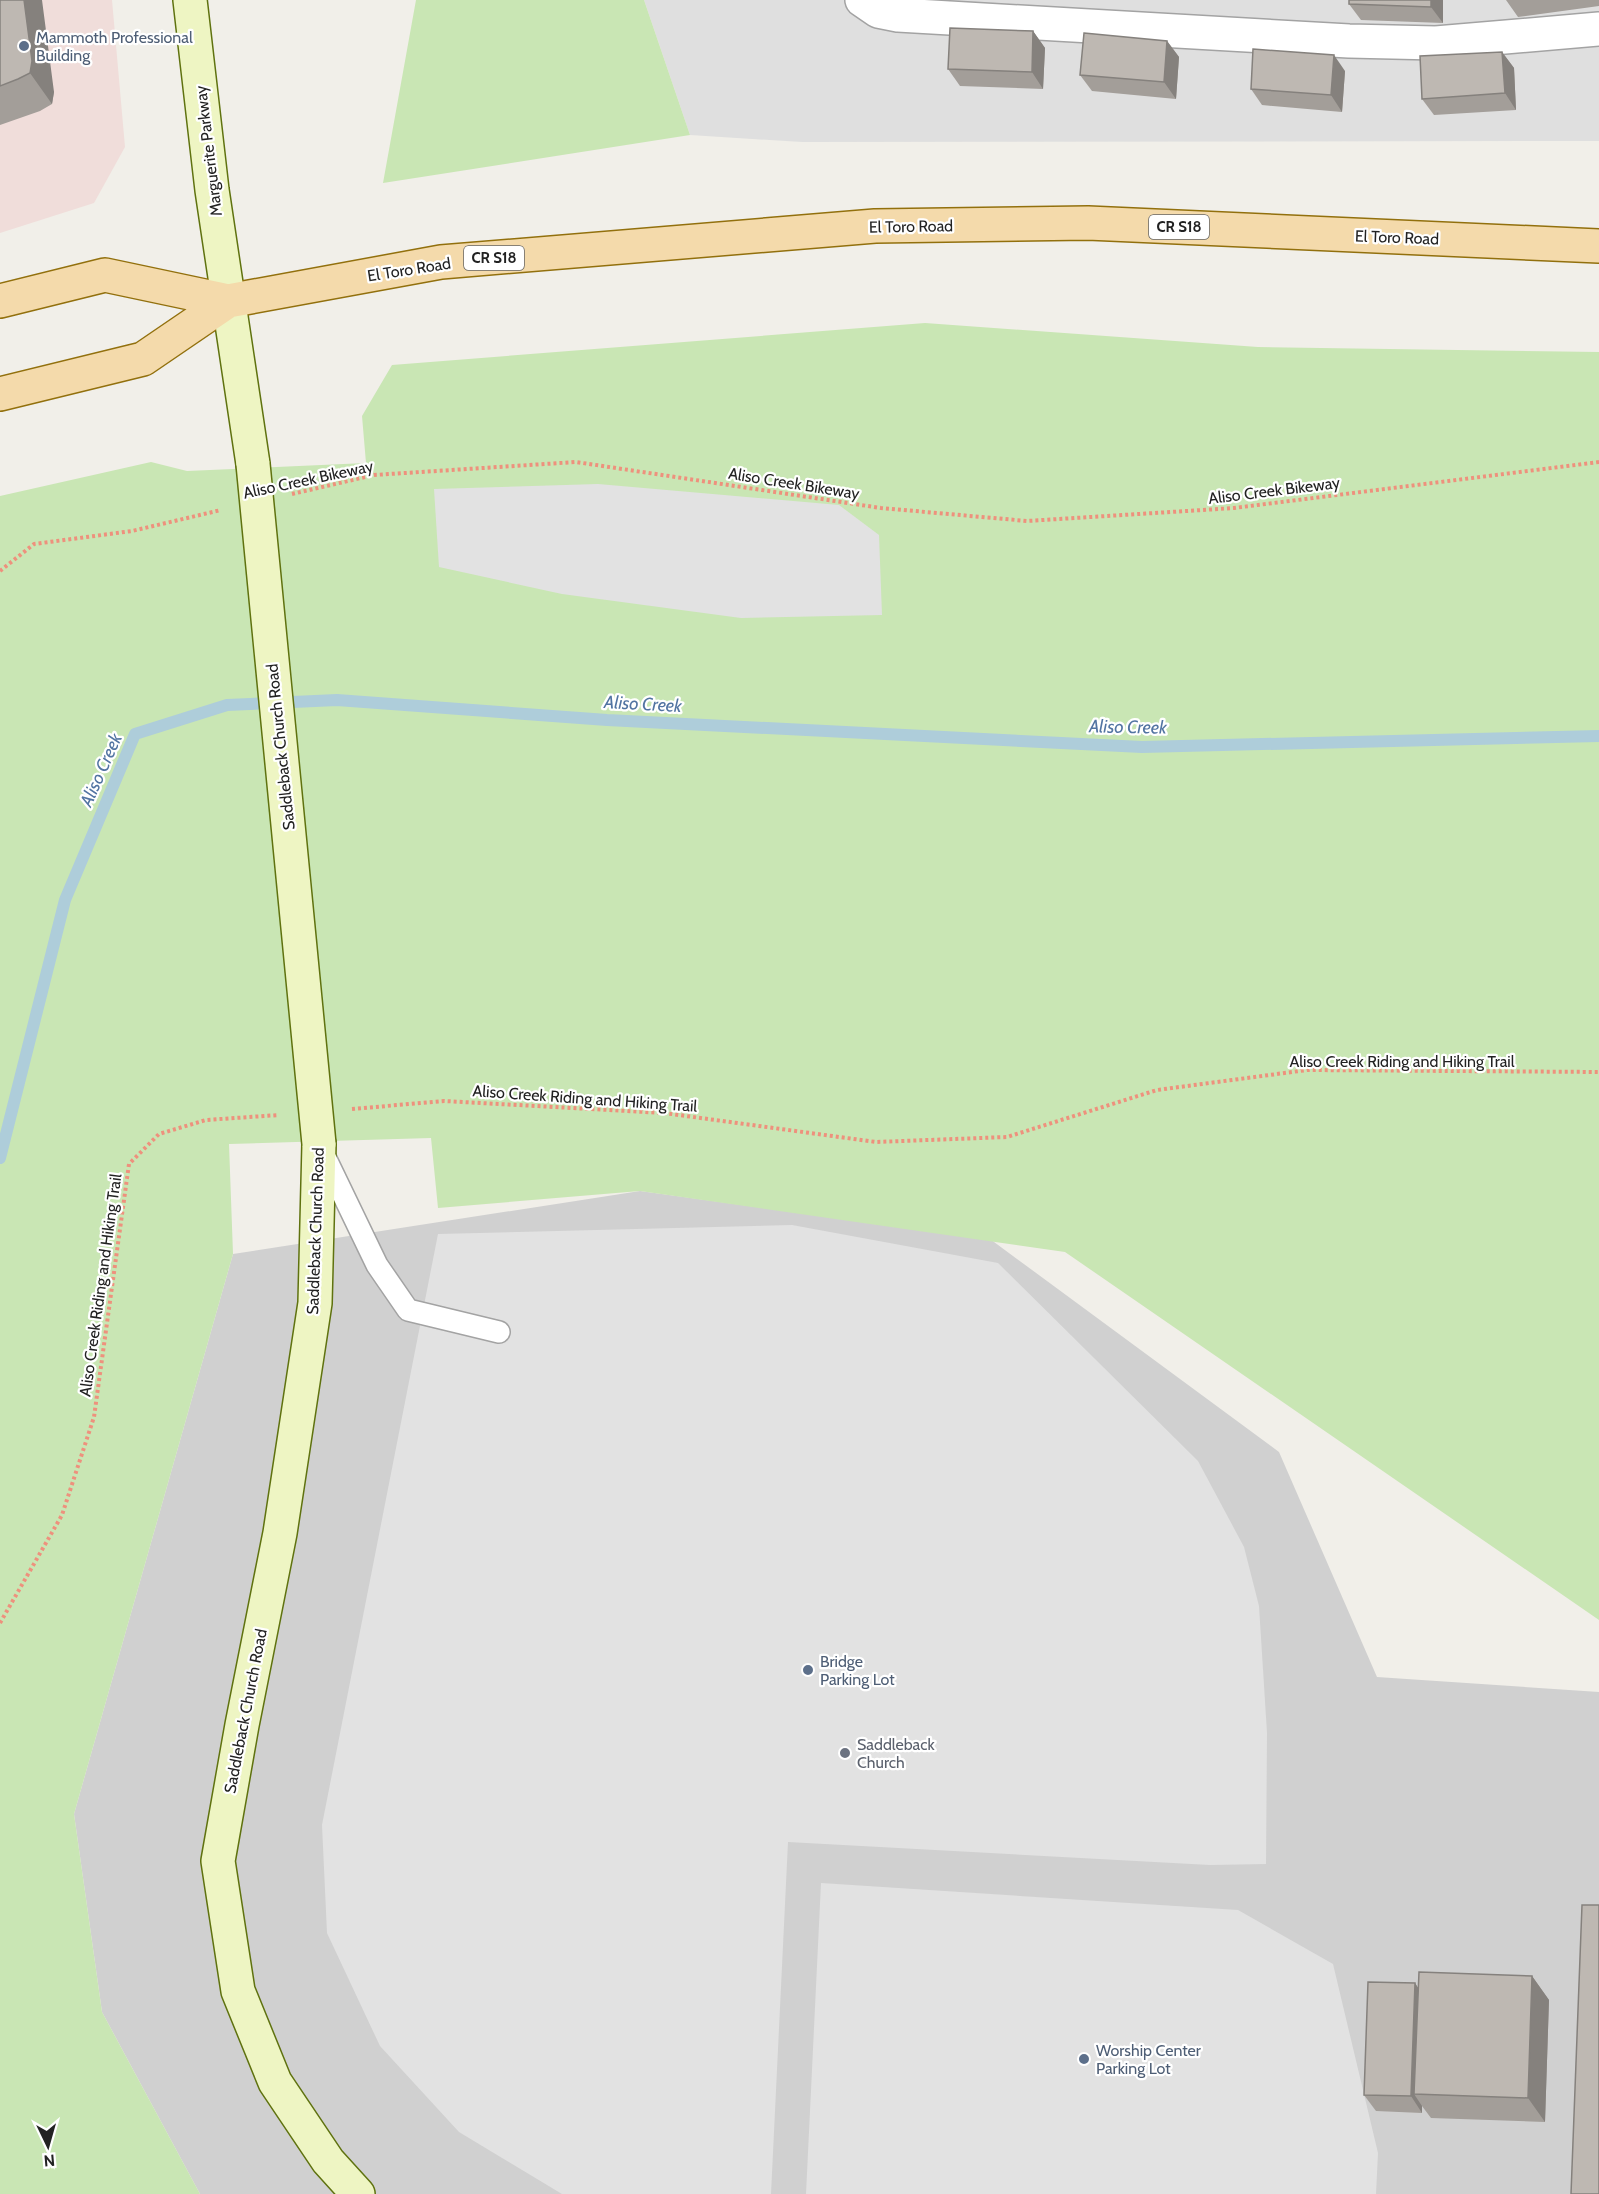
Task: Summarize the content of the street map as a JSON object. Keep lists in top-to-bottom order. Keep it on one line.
{"streets":{"main road":["Marguerite Parkway","El Toro Road","CR S18","Saddleback Church Road"],"path":["Aliso Creek Bikeway","Aliso Creek Riding and Hiking Trail"]},"crossings":[["Marguerite Parkway","El Toro Road"],["Marguerite Parkway","Saddleback Church Road"],["El Toro Road","Saddleback Church Road"]],"water":["Aliso Creek"],"places":["Mammoth Professional Building","Bridge Parking Lot","Saddleback Church","Worship Center Parking Lot"],"north":"bottom"}
